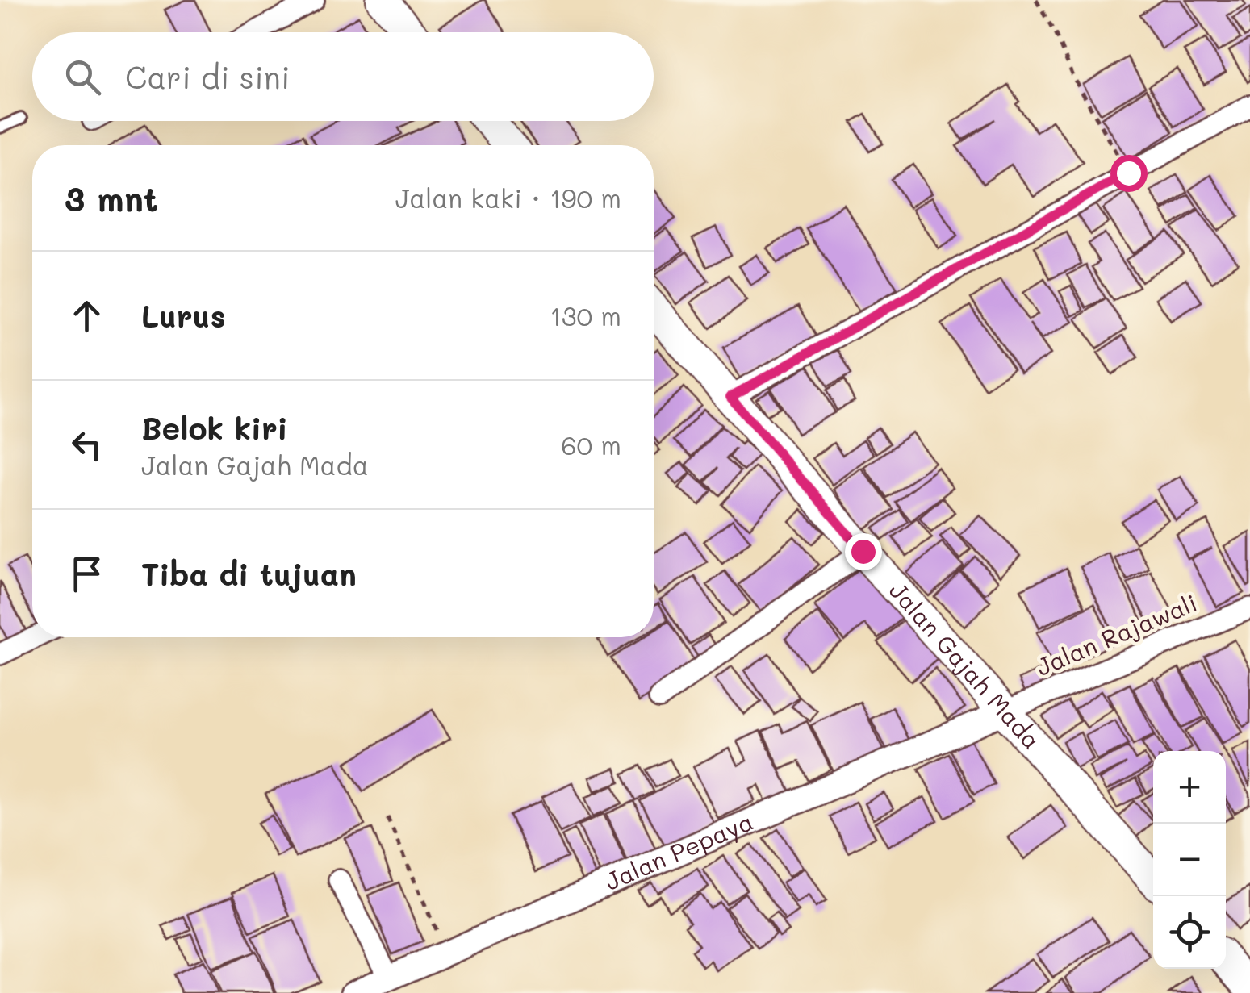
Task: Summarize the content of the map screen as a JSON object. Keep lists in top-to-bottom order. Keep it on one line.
{"streets":{"main road":["Jalan Gajah Mada"],"street":["Jalan Rajawali","Jalan Pepaya"]},"crossings":[["Jalan Rajawali","Jalan Gajah Mada"],["Jalan Rajawali","Jalan Pepaya"],["Jalan Gajah Mada","Jalan Pepaya"]],"page":{"search":"Cari di sini","heading":["3 mnt","Jalan kaki · 190 m"],"list":[["Lurus","130 m"],["Belok kiri","Jalan Gajah Mada","60 m"],"Tiba di tujuan"],"map_buttons":["+","−"]}}
